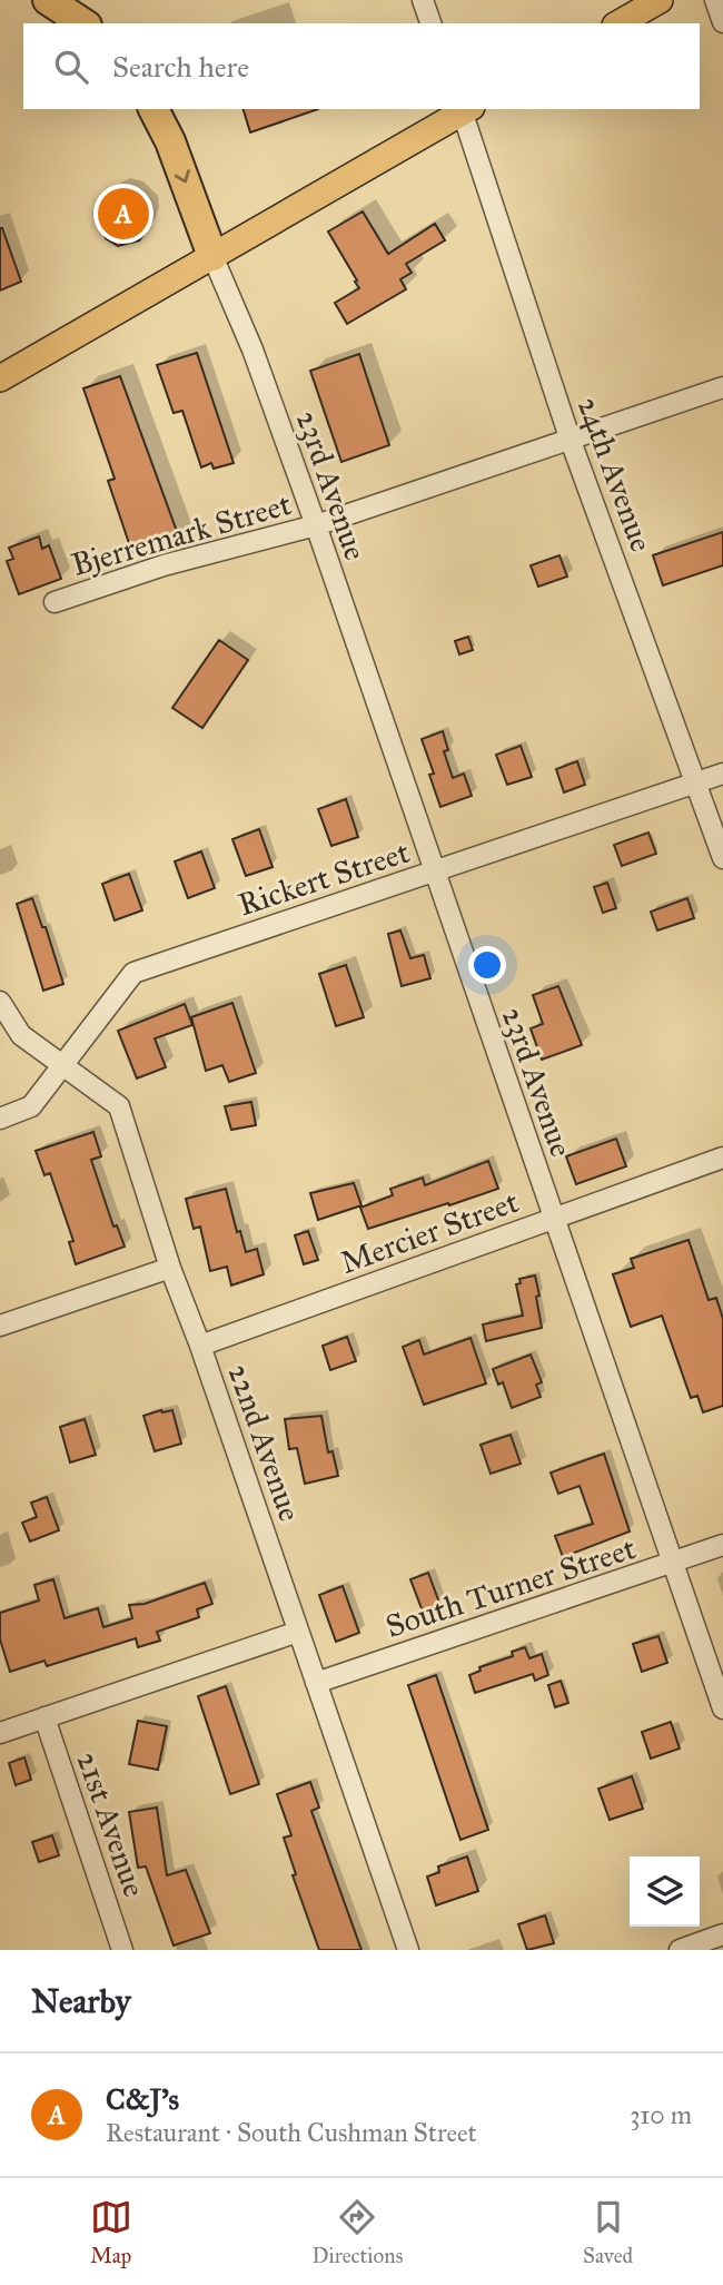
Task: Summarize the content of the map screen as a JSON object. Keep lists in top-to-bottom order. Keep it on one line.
{"streets":{"street":["24th Avenue","23rd Avenue","Bjerremark Street","Rickert Street","Mercier Street","22nd Avenue","South Turner Street","21st Avenue"]},"crossings":[["24th Avenue","Bjerremark Street"],["24th Avenue","Rickert Street"],["23rd Avenue","Bjerremark Street"],["23rd Avenue","Rickert Street"],["23rd Avenue","Mercier Street"],["23rd Avenue","South Turner Street"],["Rickert Street","22nd Avenue"],["Mercier Street","22nd Avenue"],["22nd Avenue","South Turner Street"]],"page":{"search":"Search here","pins":"A","heading":"Nearby","list":[{"mark":"A","name":"C&J's","note":"Restaurant · South Cushman Street","value":"310 m"}],"nav":["Map","Directions","Saved"]}}
